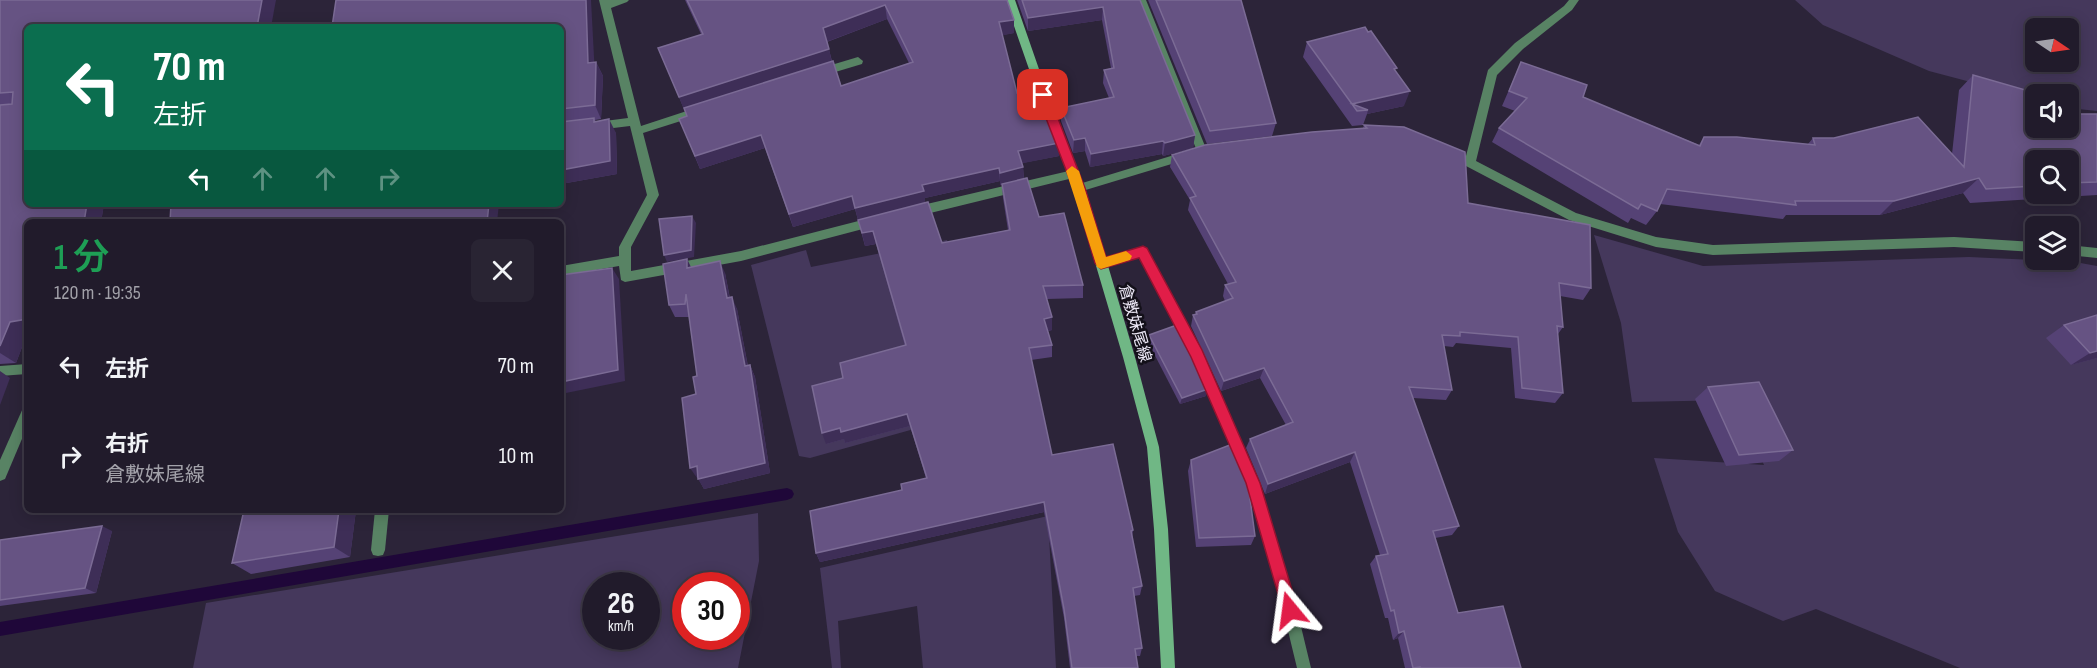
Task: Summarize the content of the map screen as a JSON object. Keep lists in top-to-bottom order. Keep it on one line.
{"streets":{"main road":["倉敷妹尾線"]},"north":"right","page":{"turn":["70 m","左折"],"heading":["1 分","120 m · 19:35"],"list":[{"name":"左折","value":"70 m"},{"name":"右折","note":"倉敷妹尾線","value":"10 m"}],"speed":"26 km/h","limit":"30"}}
